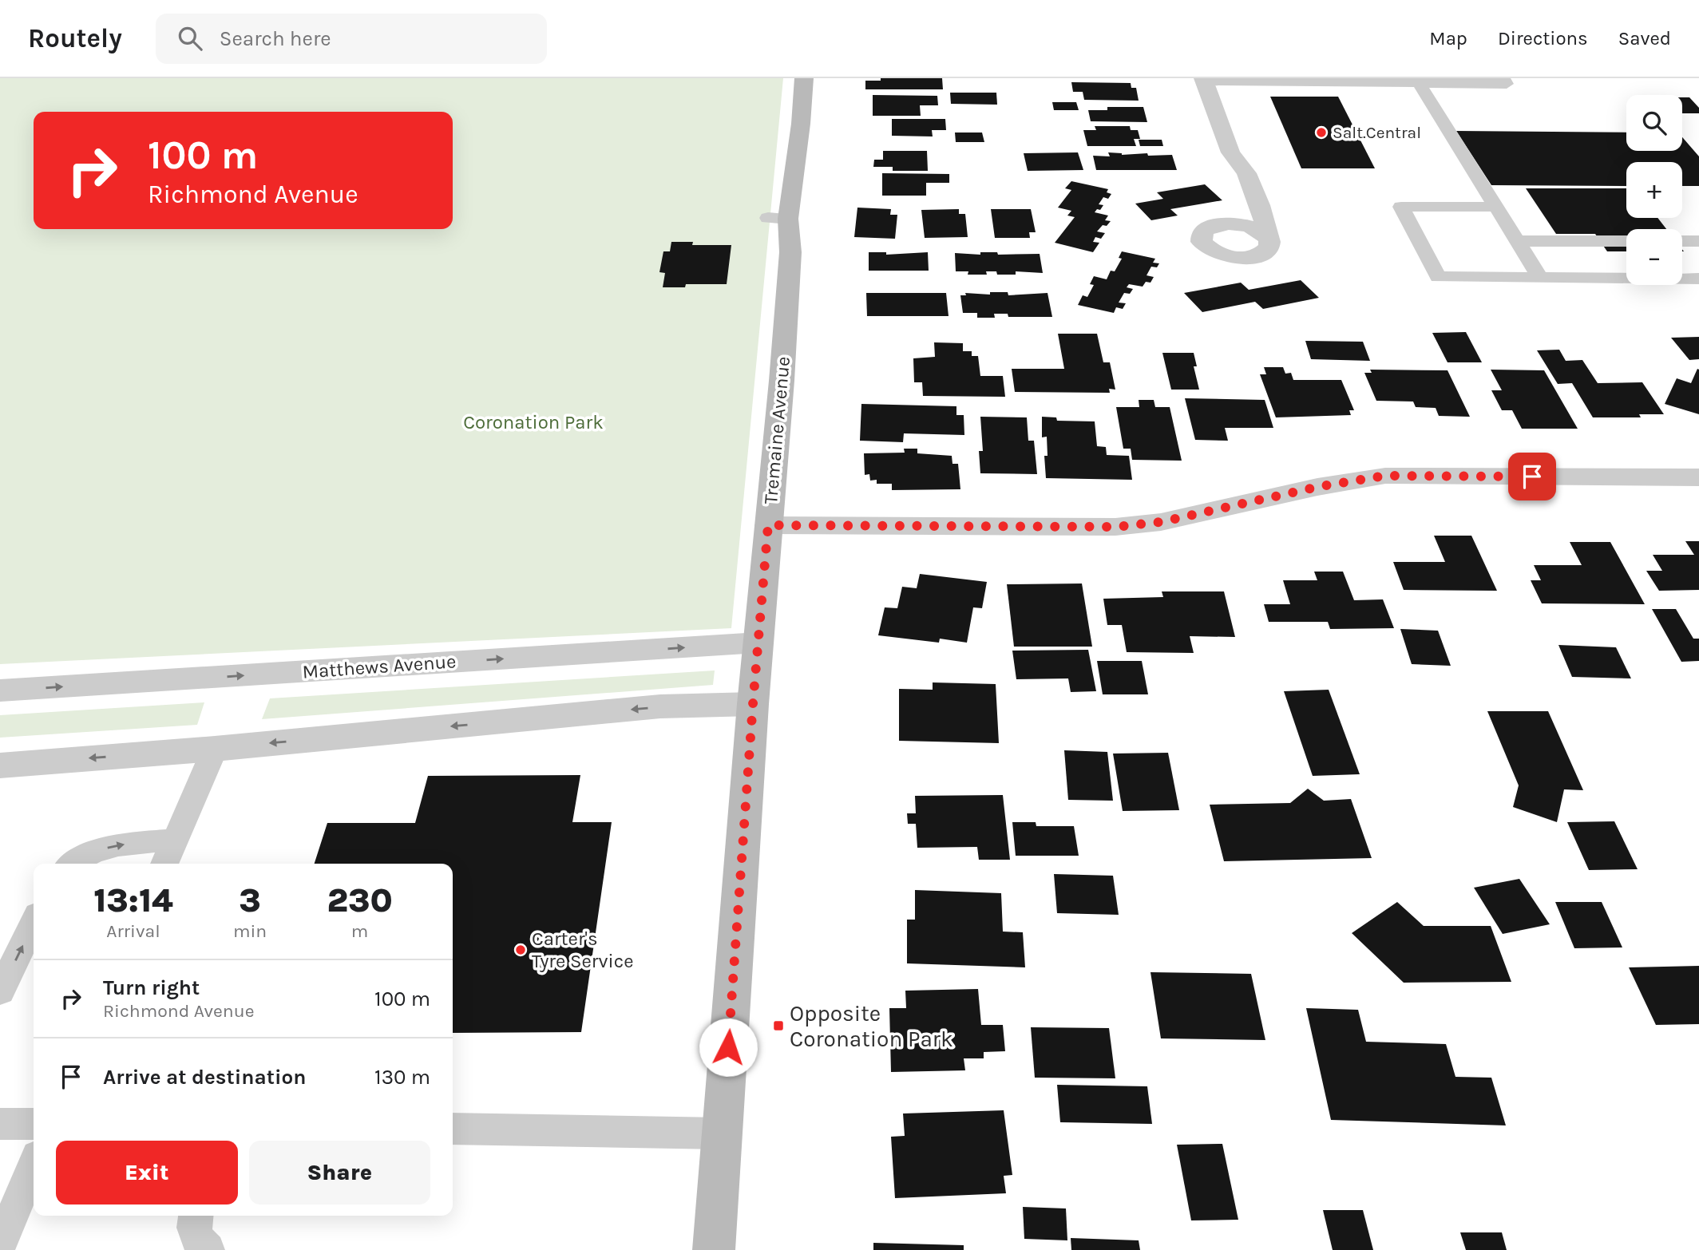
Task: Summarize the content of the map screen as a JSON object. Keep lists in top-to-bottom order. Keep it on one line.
{"streets":{"main road":["Tremaine Avenue"],"street":["Matthews Avenue"]},"crossings":[["Tremaine Avenue","Matthews Avenue"]],"parks":["Coronation Park"],"places":{"other":["Salt.Central","Carter's Tyre Service"],"transit":["Opposite Coronation Park"]},"page":{"header":"Routely","search":"Search here","nav":["Map","Directions","Saved"],"map_buttons":["+","−"],"turn":["100 m","Richmond Avenue"],"eta":["13:14","Arrival","3","min","230","m"],"list":[{"name":"Turn right","note":"Richmond Avenue","value":"100 m"},{"name":"Arrive at destination","value":"130 m"}],"buttons":["Exit","Share"]}}
